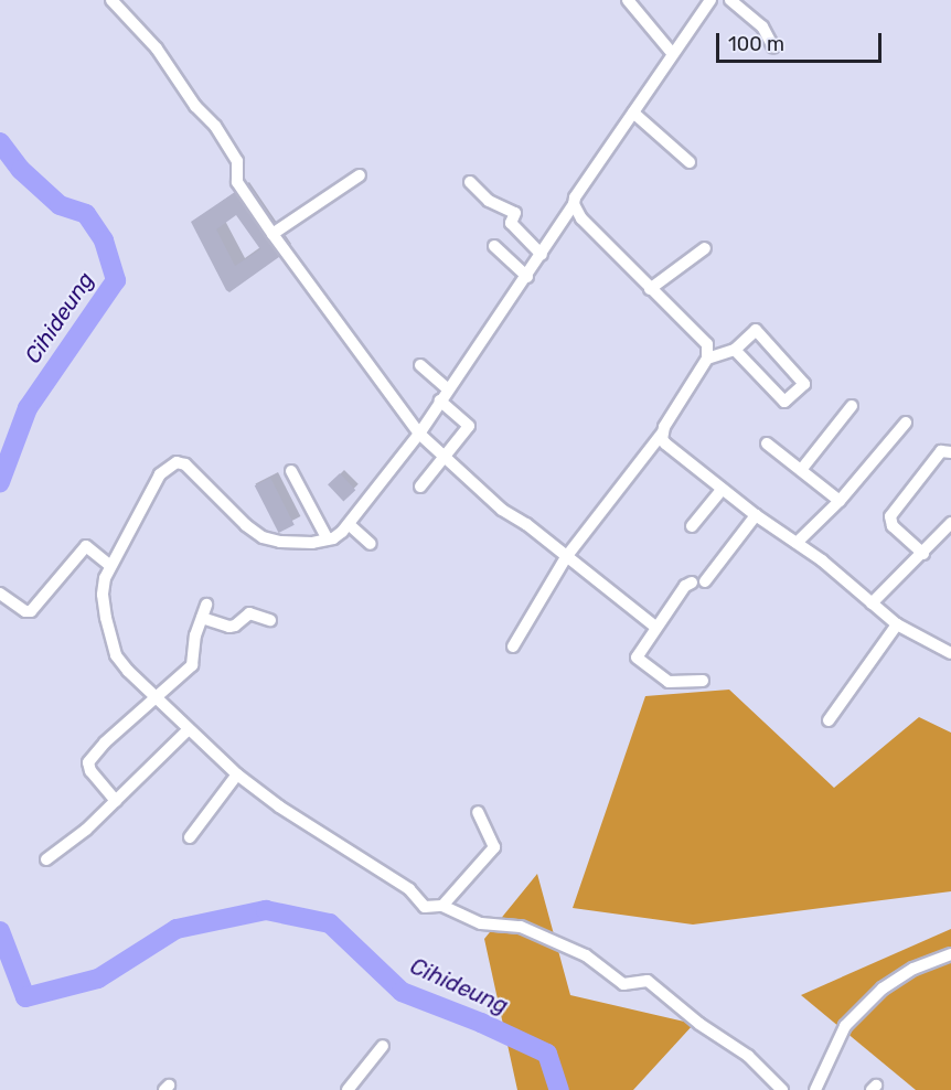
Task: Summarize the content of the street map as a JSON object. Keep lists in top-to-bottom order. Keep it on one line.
{"water":["Cihideung"],"scale_bar":"100 m"}
